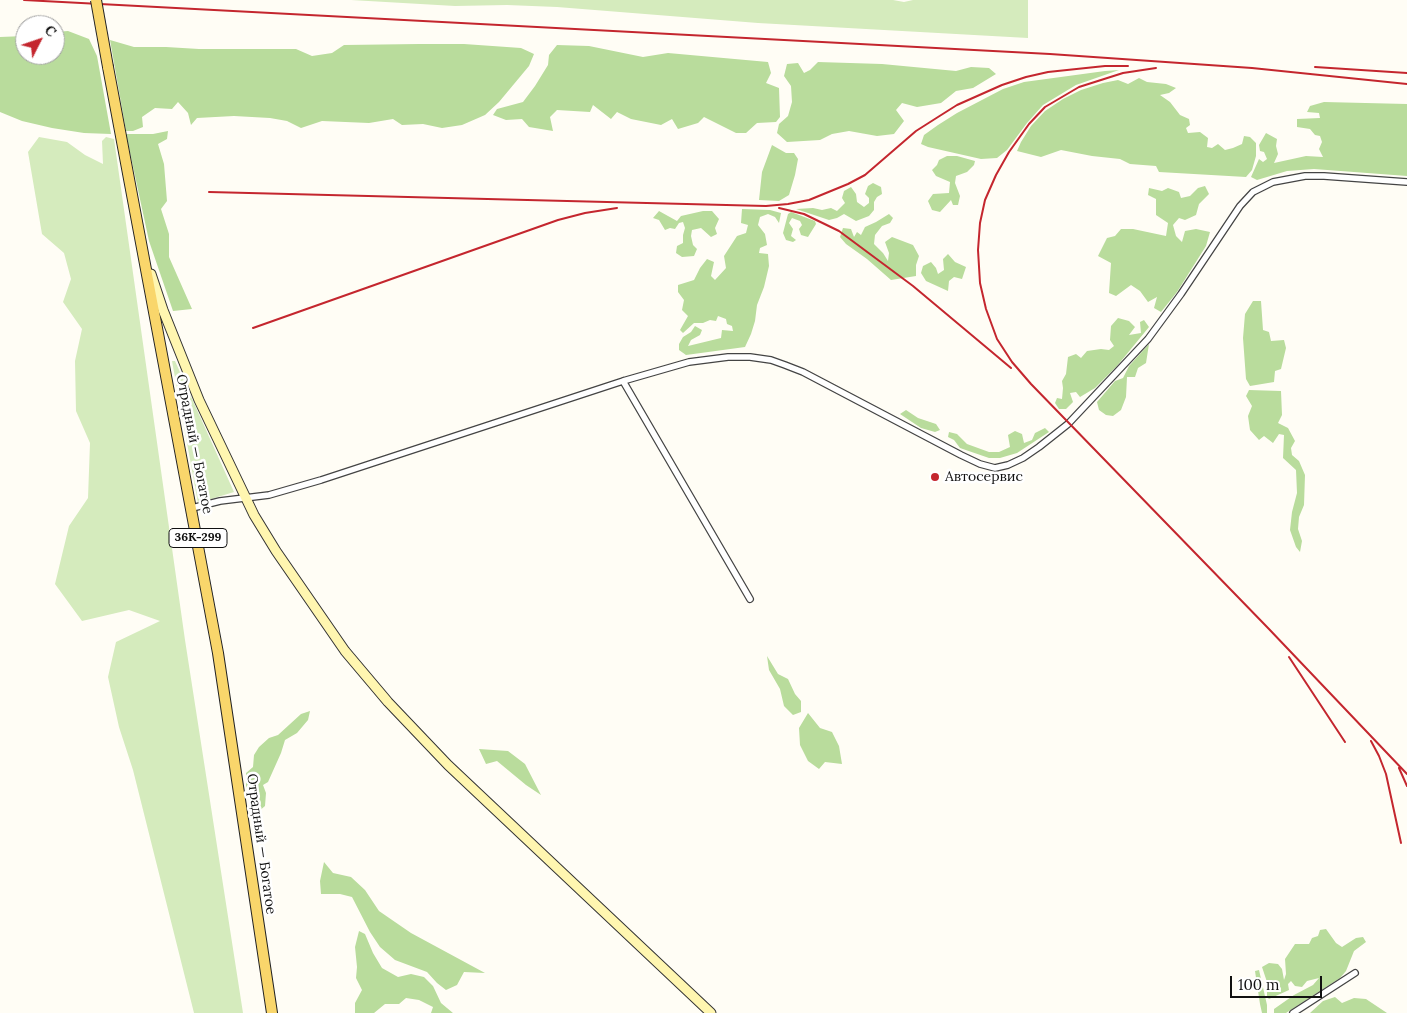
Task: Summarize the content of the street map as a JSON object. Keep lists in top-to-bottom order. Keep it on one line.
{"streets":{"main road":["Отрадный — Богатое","36К-299"]},"places":["Автосервис"],"scale_bar":"100 m","north":"top right"}
